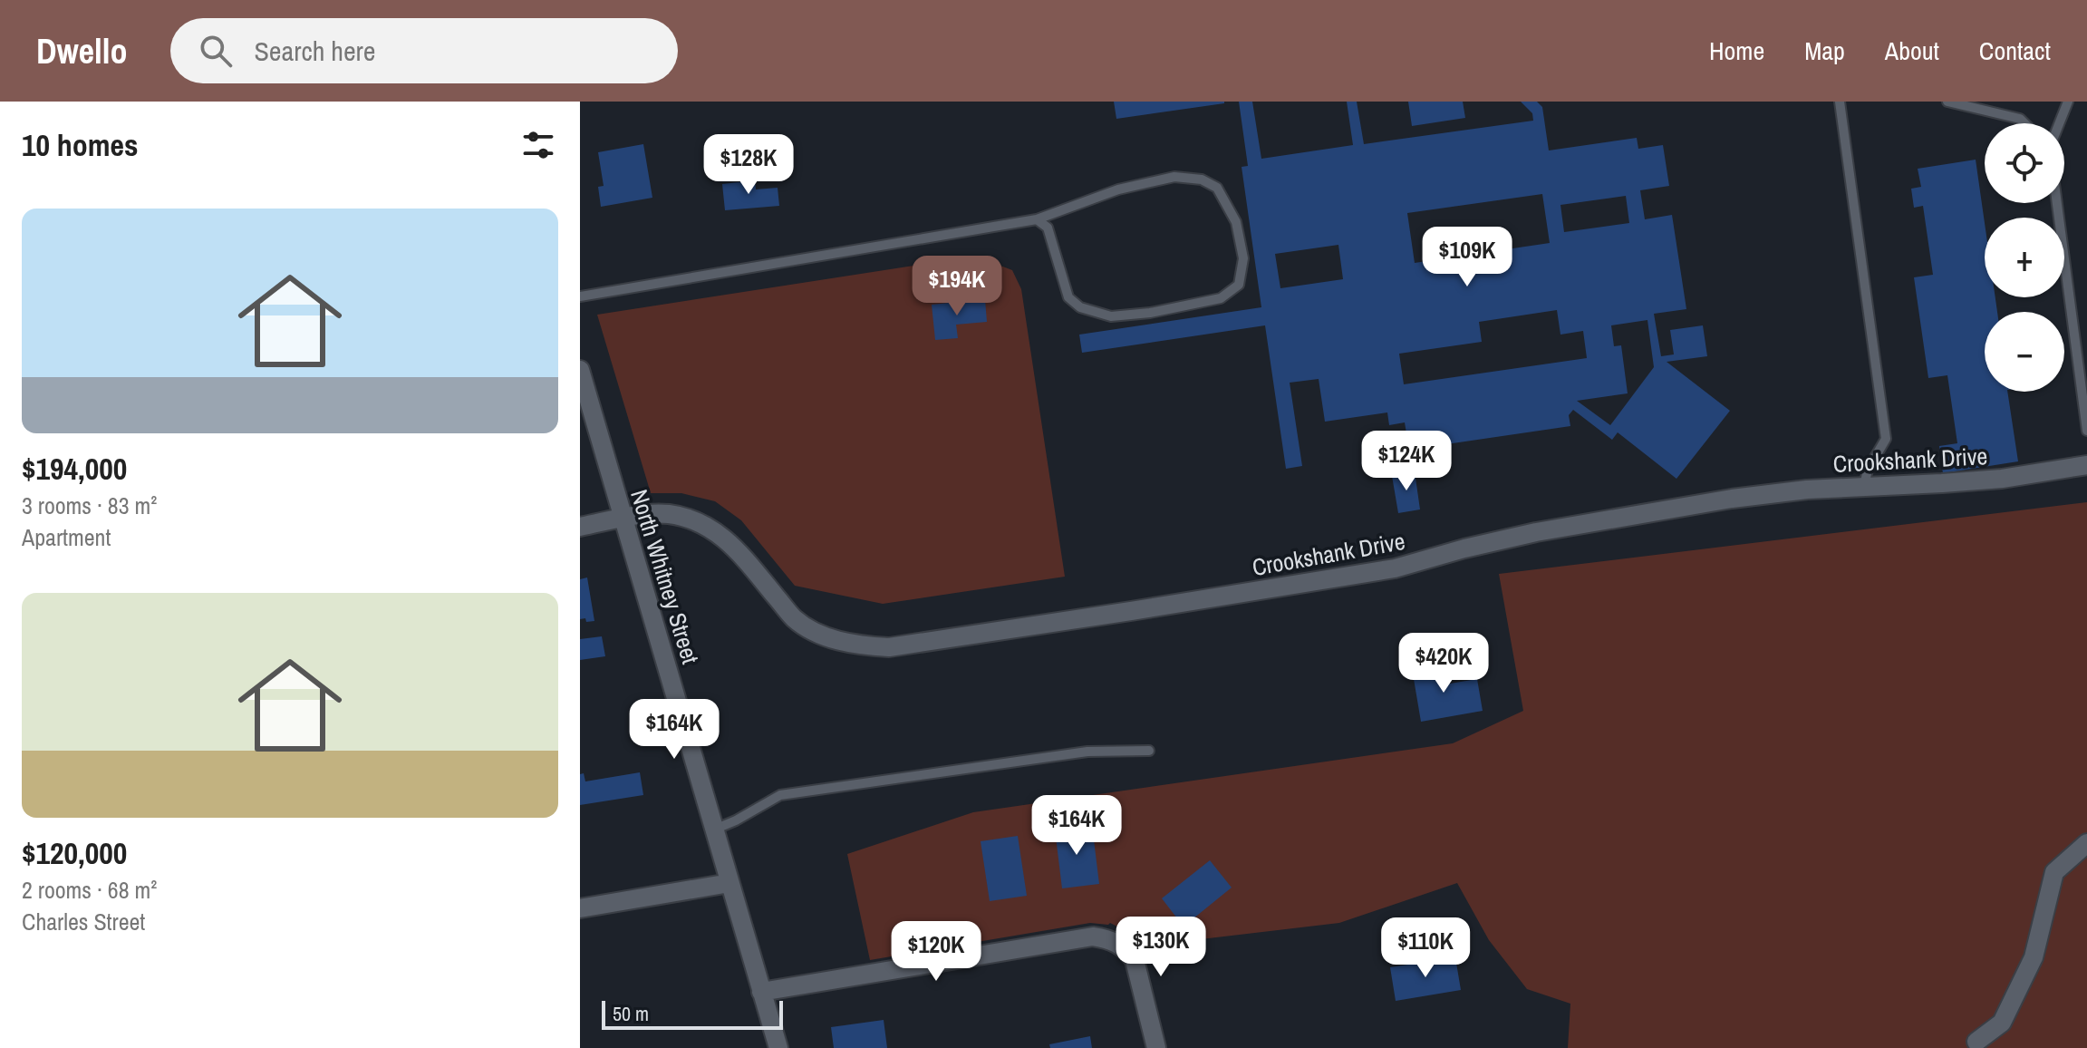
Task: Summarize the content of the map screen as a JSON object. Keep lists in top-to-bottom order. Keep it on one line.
{"streets":{"street":["Crookshank Drive","North Whitney Street"]},"crossings":[["Crookshank Drive","North Whitney Street"]],"scale_bar":"50 m","page":{"header":"Dwello","search":"Search here","nav":["Home","Map","About","Contact"],"heading":"10 homes","map_buttons":["+","−"],"price":["$128K","$109K","$194K","$124K","$420K","$164K","$164K","$130K","$110K","$120K"],"list":[{"name":"$194,000","note":"3 rooms · 83 m² · Apartment"},{"name":"$120,000","note":"2 rooms · 68 m² · Charles Street"}],"scale":"50 m"}}
